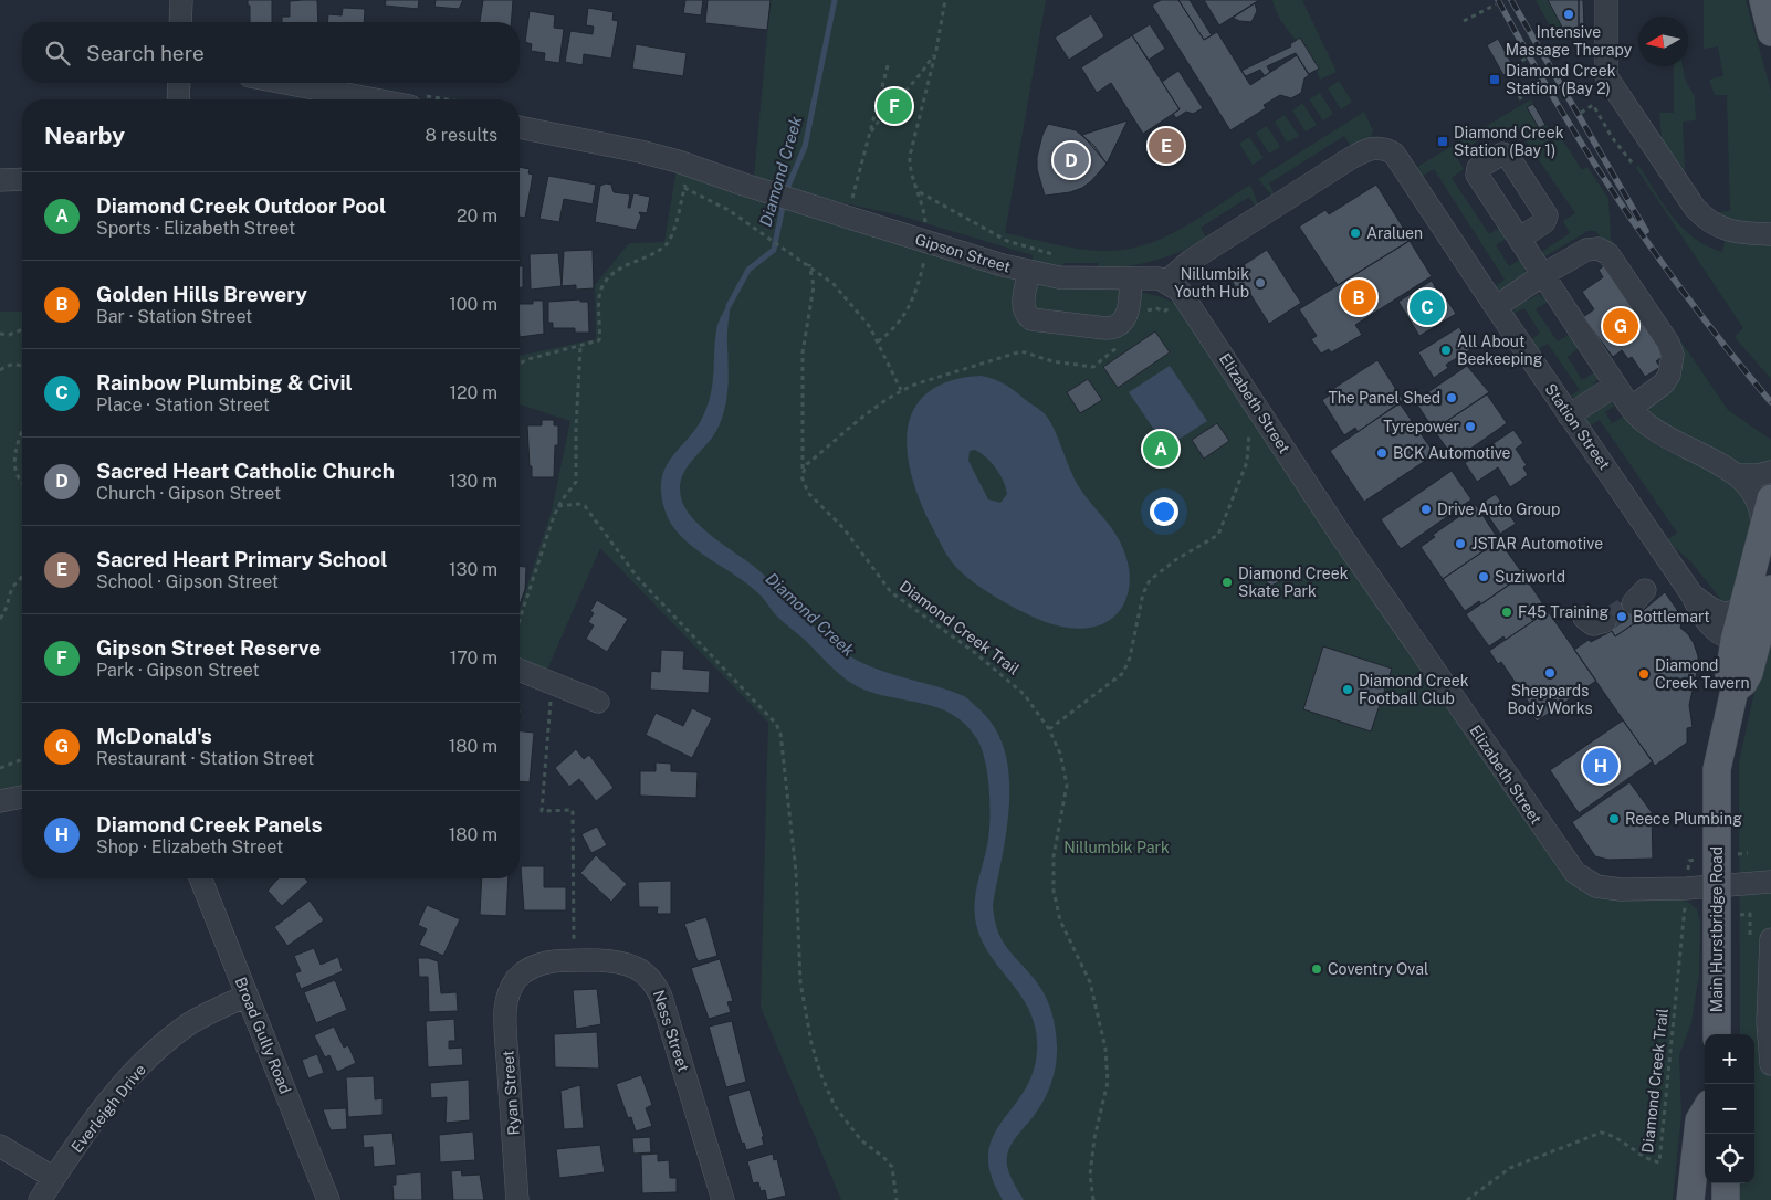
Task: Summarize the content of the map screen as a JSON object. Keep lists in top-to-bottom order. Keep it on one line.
{"streets":{"main road":["Main Hurstbridge Road"],"street":["Gipson Street","Elizabeth Street","Station Street","Ness Street","Broad Gully Road","Ryan Street","Everleigh Drive"],"path":["Diamond Creek Trail"]},"crossings":[["Gipson Street","Elizabeth Street"],["Gipson Street","Station Street"],["Elizabeth Street","Station Street"],["Elizabeth Street","Main Hurstbridge Road"],["Station Street","Main Hurstbridge Road"],["Ness Street","Ryan Street"],["Broad Gully Road","Everleigh Drive"]],"water":["Diamond Creek"],"parks":["Nillumbik Park"],"places":{"other":["Intensive Massage Therapy","Araluen","Nillumbik Youth Hub","All About Beekeeping","The Panel Shed","Tyrepower","BCK Automotive","Drive Auto Group","JSTAR Automotive","Suziworld","Diamond Creek Skate Park","F45 Training","Bottlemart","Sheppards Body Works","Diamond Creek Tavern","Diamond Creek Football Club","Reece Plumbing","Coventry Oval"],"transit":["Diamond Creek Station (Bay 2)","Diamond Creek Station (Bay 1)"]},"north":"left","page":{"search":"Search here","pins":["F","E","D","B","C","G","A","H"],"heading":["Nearby","8 results"],"list":[{"mark":"A","name":"Diamond Creek Outdoor Pool","note":"Sports · Elizabeth Street","value":"20 m"},{"mark":"B","name":"Golden Hills Brewery","note":"Bar · Station Street","value":"100 m"},{"mark":"C","name":"Rainbow Plumbing & Civil","note":"Place · Station Street","value":"120 m"},{"mark":"D","name":"Sacred Heart Catholic Church","note":"Church · Gipson Street","value":"130 m"},{"mark":"E","name":"Sacred Heart Primary School","note":"School · Gipson Street","value":"130 m"},{"mark":"F","name":"Gipson Street Reserve","note":"Park · Gipson Street","value":"170 m"},{"mark":"G","name":"McDonald's","note":"Restaurant · Station Street","value":"180 m"},{"mark":"H","name":"Diamond Creek Panels","note":"Shop · Elizabeth Street","value":"180 m"}],"map_buttons":["+","−"]}}
